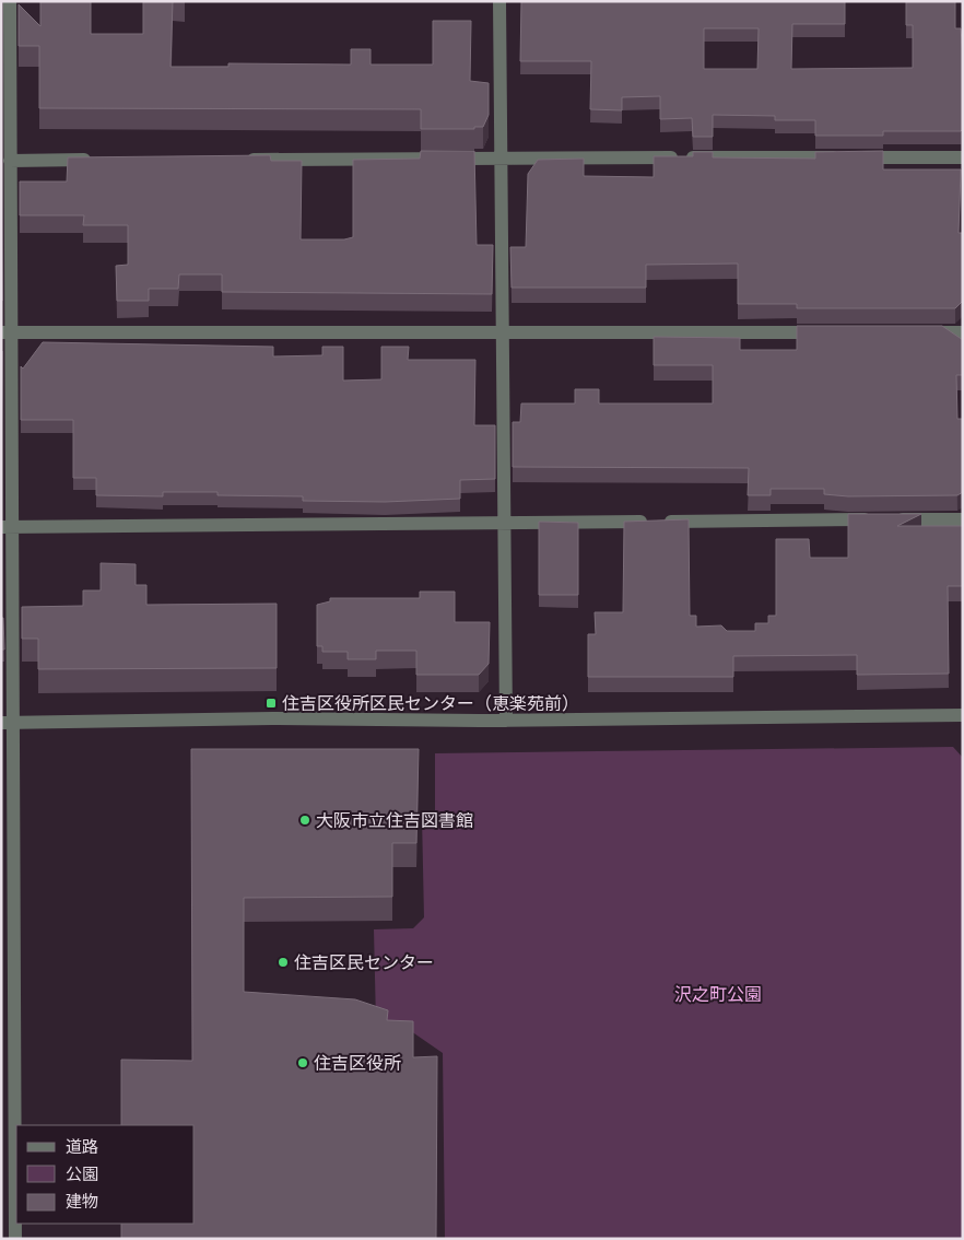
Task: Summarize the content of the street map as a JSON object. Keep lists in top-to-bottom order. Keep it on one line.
{"parks":["沢之町公園"],"places":{"transit":["住吉区役所区民センター（恵楽苑前）"],"other":["大阪市立住吉図書館","住吉区民センター","住吉区役所"]},"legend":["道路","公園","建物"]}
